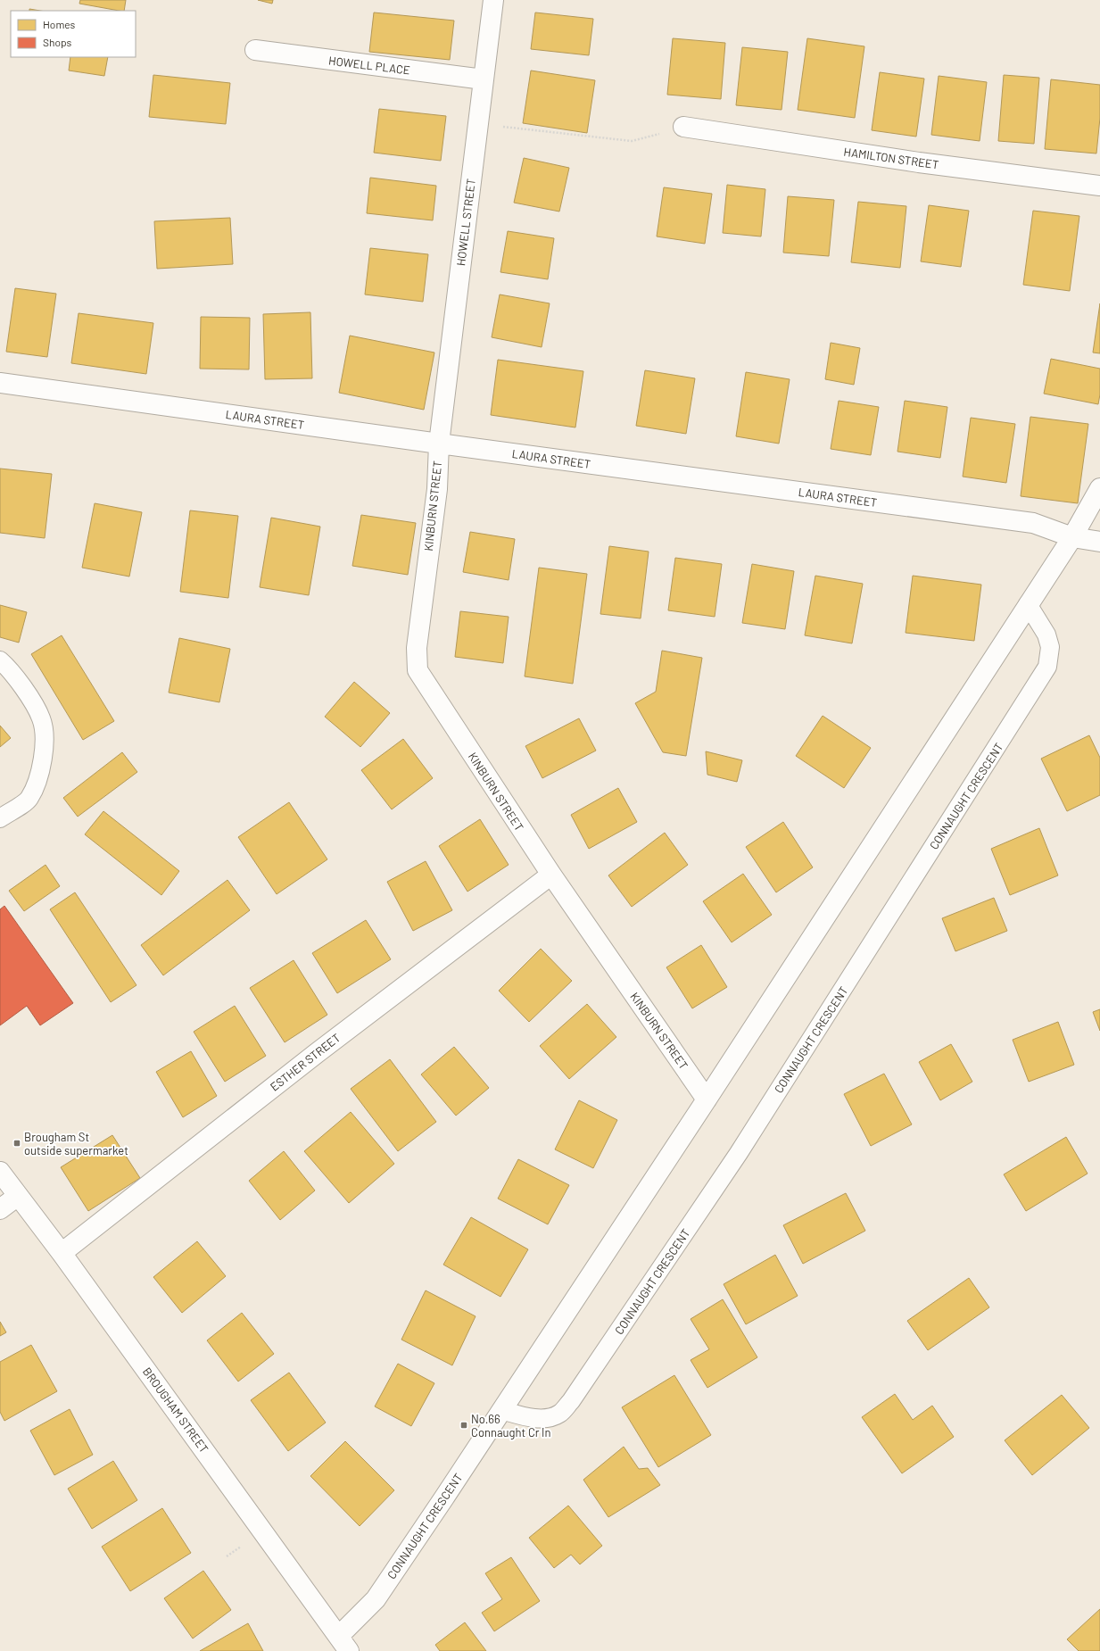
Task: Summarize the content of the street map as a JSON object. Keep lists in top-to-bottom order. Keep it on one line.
{"streets":{"street":["HOWELL PLACE","HAMILTON STREET","HOWELL STREET","LAURA STREET","KINBURN STREET","CONNAUGHT CRESCENT","ESTHER STREET","BROUGHAM STREET"]},"crossings":[["HOWELL PLACE","HOWELL STREET"],["HOWELL STREET","LAURA STREET"],["HOWELL STREET","KINBURN STREET"],["LAURA STREET","KINBURN STREET"],["LAURA STREET","CONNAUGHT CRESCENT"],["KINBURN STREET","CONNAUGHT CRESCENT"],["KINBURN STREET","ESTHER STREET"],["CONNAUGHT CRESCENT","BROUGHAM STREET"],["ESTHER STREET","BROUGHAM STREET"]],"places":{"transit":["Brougham St outside supermarket","No.66 Connaught Cr In"]},"legend":["Homes","Shops"]}
